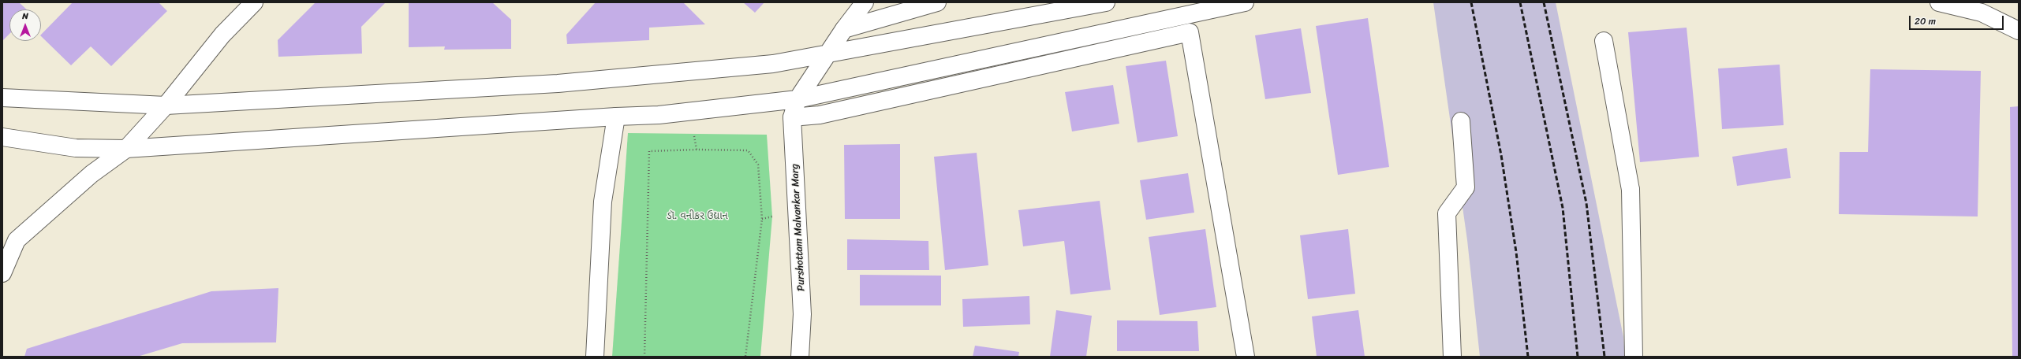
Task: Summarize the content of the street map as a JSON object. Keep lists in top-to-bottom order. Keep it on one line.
{"streets":{"street":["Purshottam Malvankar Marg"]},"parks":["ડૉ. વનીકર ઉદ્યાન"],"scale_bar":"20 m","north":"top"}
